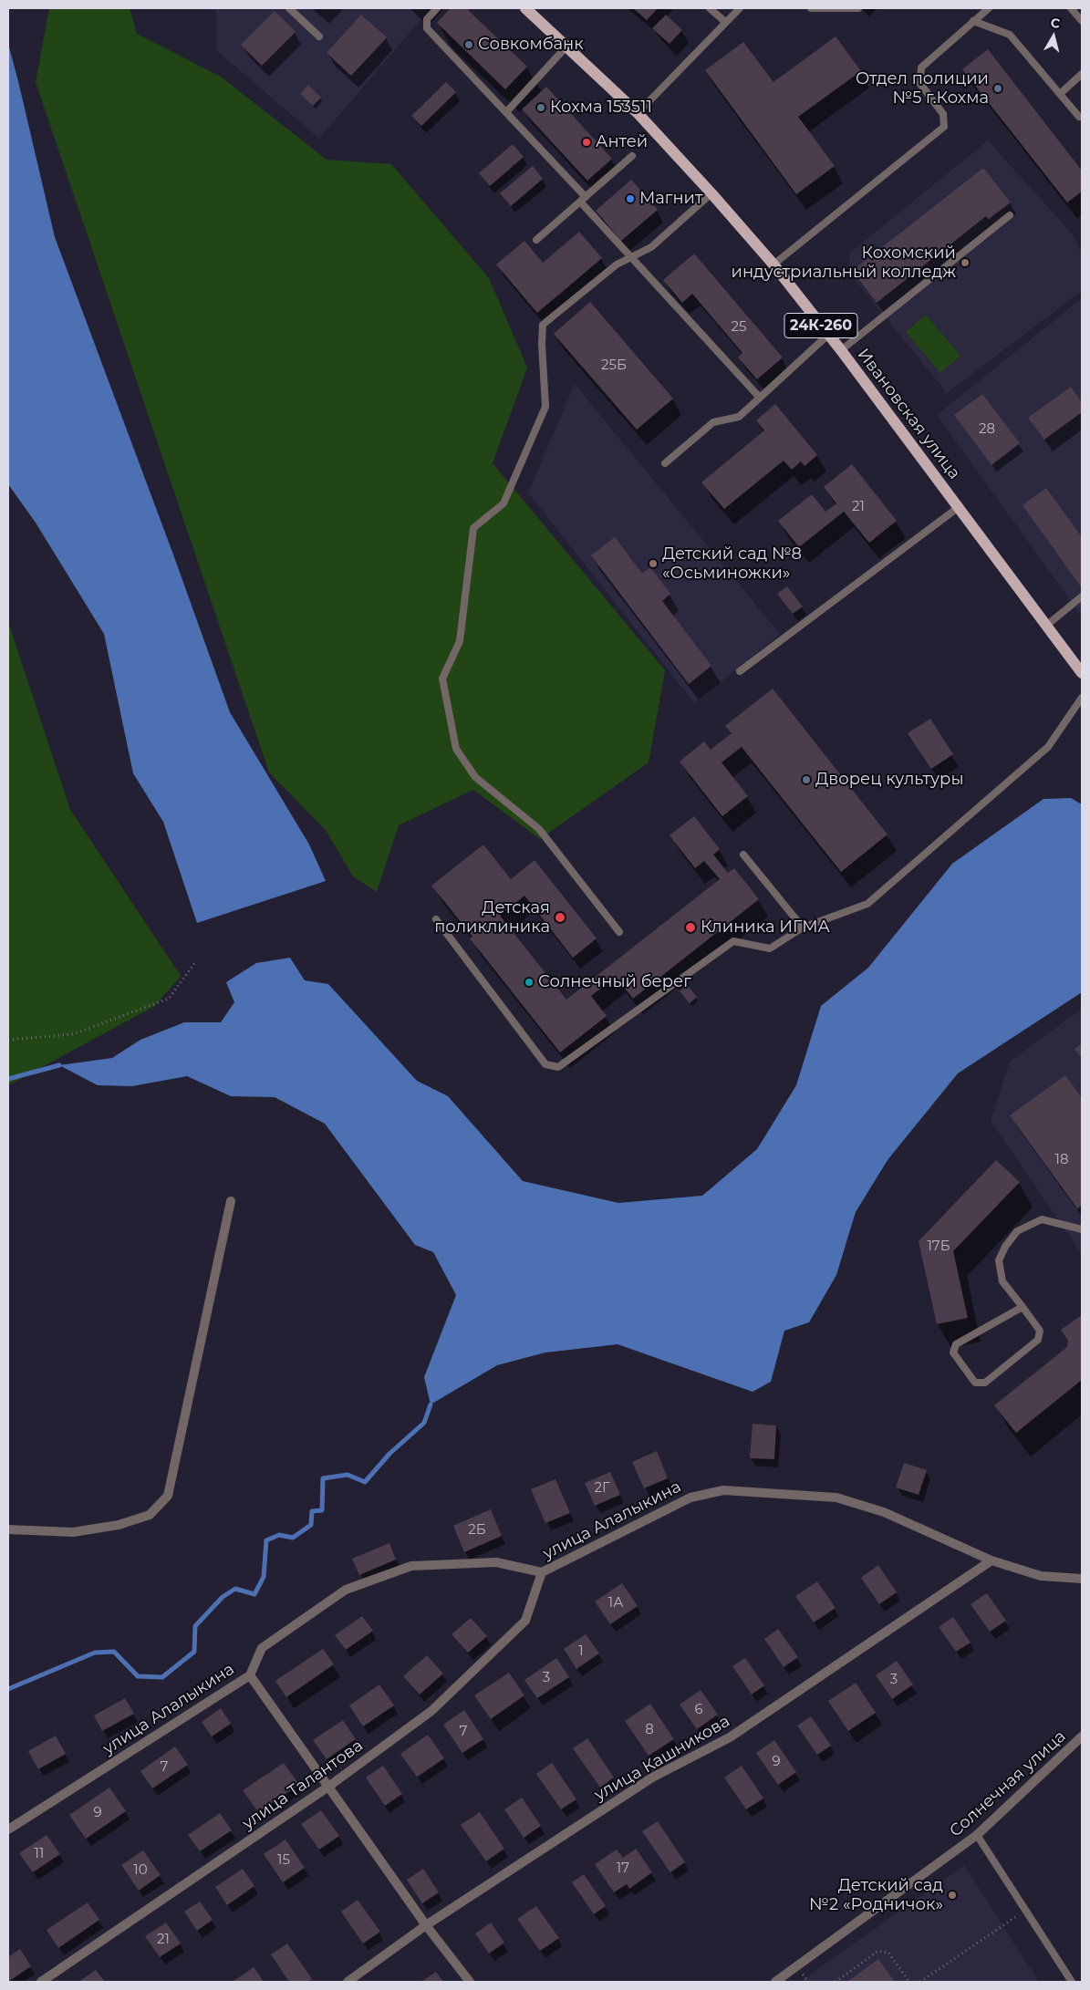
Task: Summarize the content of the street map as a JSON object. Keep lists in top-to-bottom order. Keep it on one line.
{"streets":{"main road":["24К-260","Ивановская улица"],"street":["улица Алалыкина","улица Кашникова","Солнечная улица","улица Талантова"]},"crossings":[["улица Алалыкина","улица Кашникова"],["улица Алалыкина","улица Талантова"]],"places":["Совкомбанк","Отдел полиции №5 г.Кохма","Кохма 153511","Антей","Магнит","Кохомский индустриальный колледж","Детский сад №8 «Осьминожки»","Дворец культуры","Детская поликлиника","Клиника ИГМА","Солнечный берег","Детский сад №2 «Родничок»"],"house_numbers":["25","25Б","28","21","18","17Б","2Г","2Б","1А","1","3","3","6","8","7","9","7","9","11","15","17","10","21"],"north":"top"}
